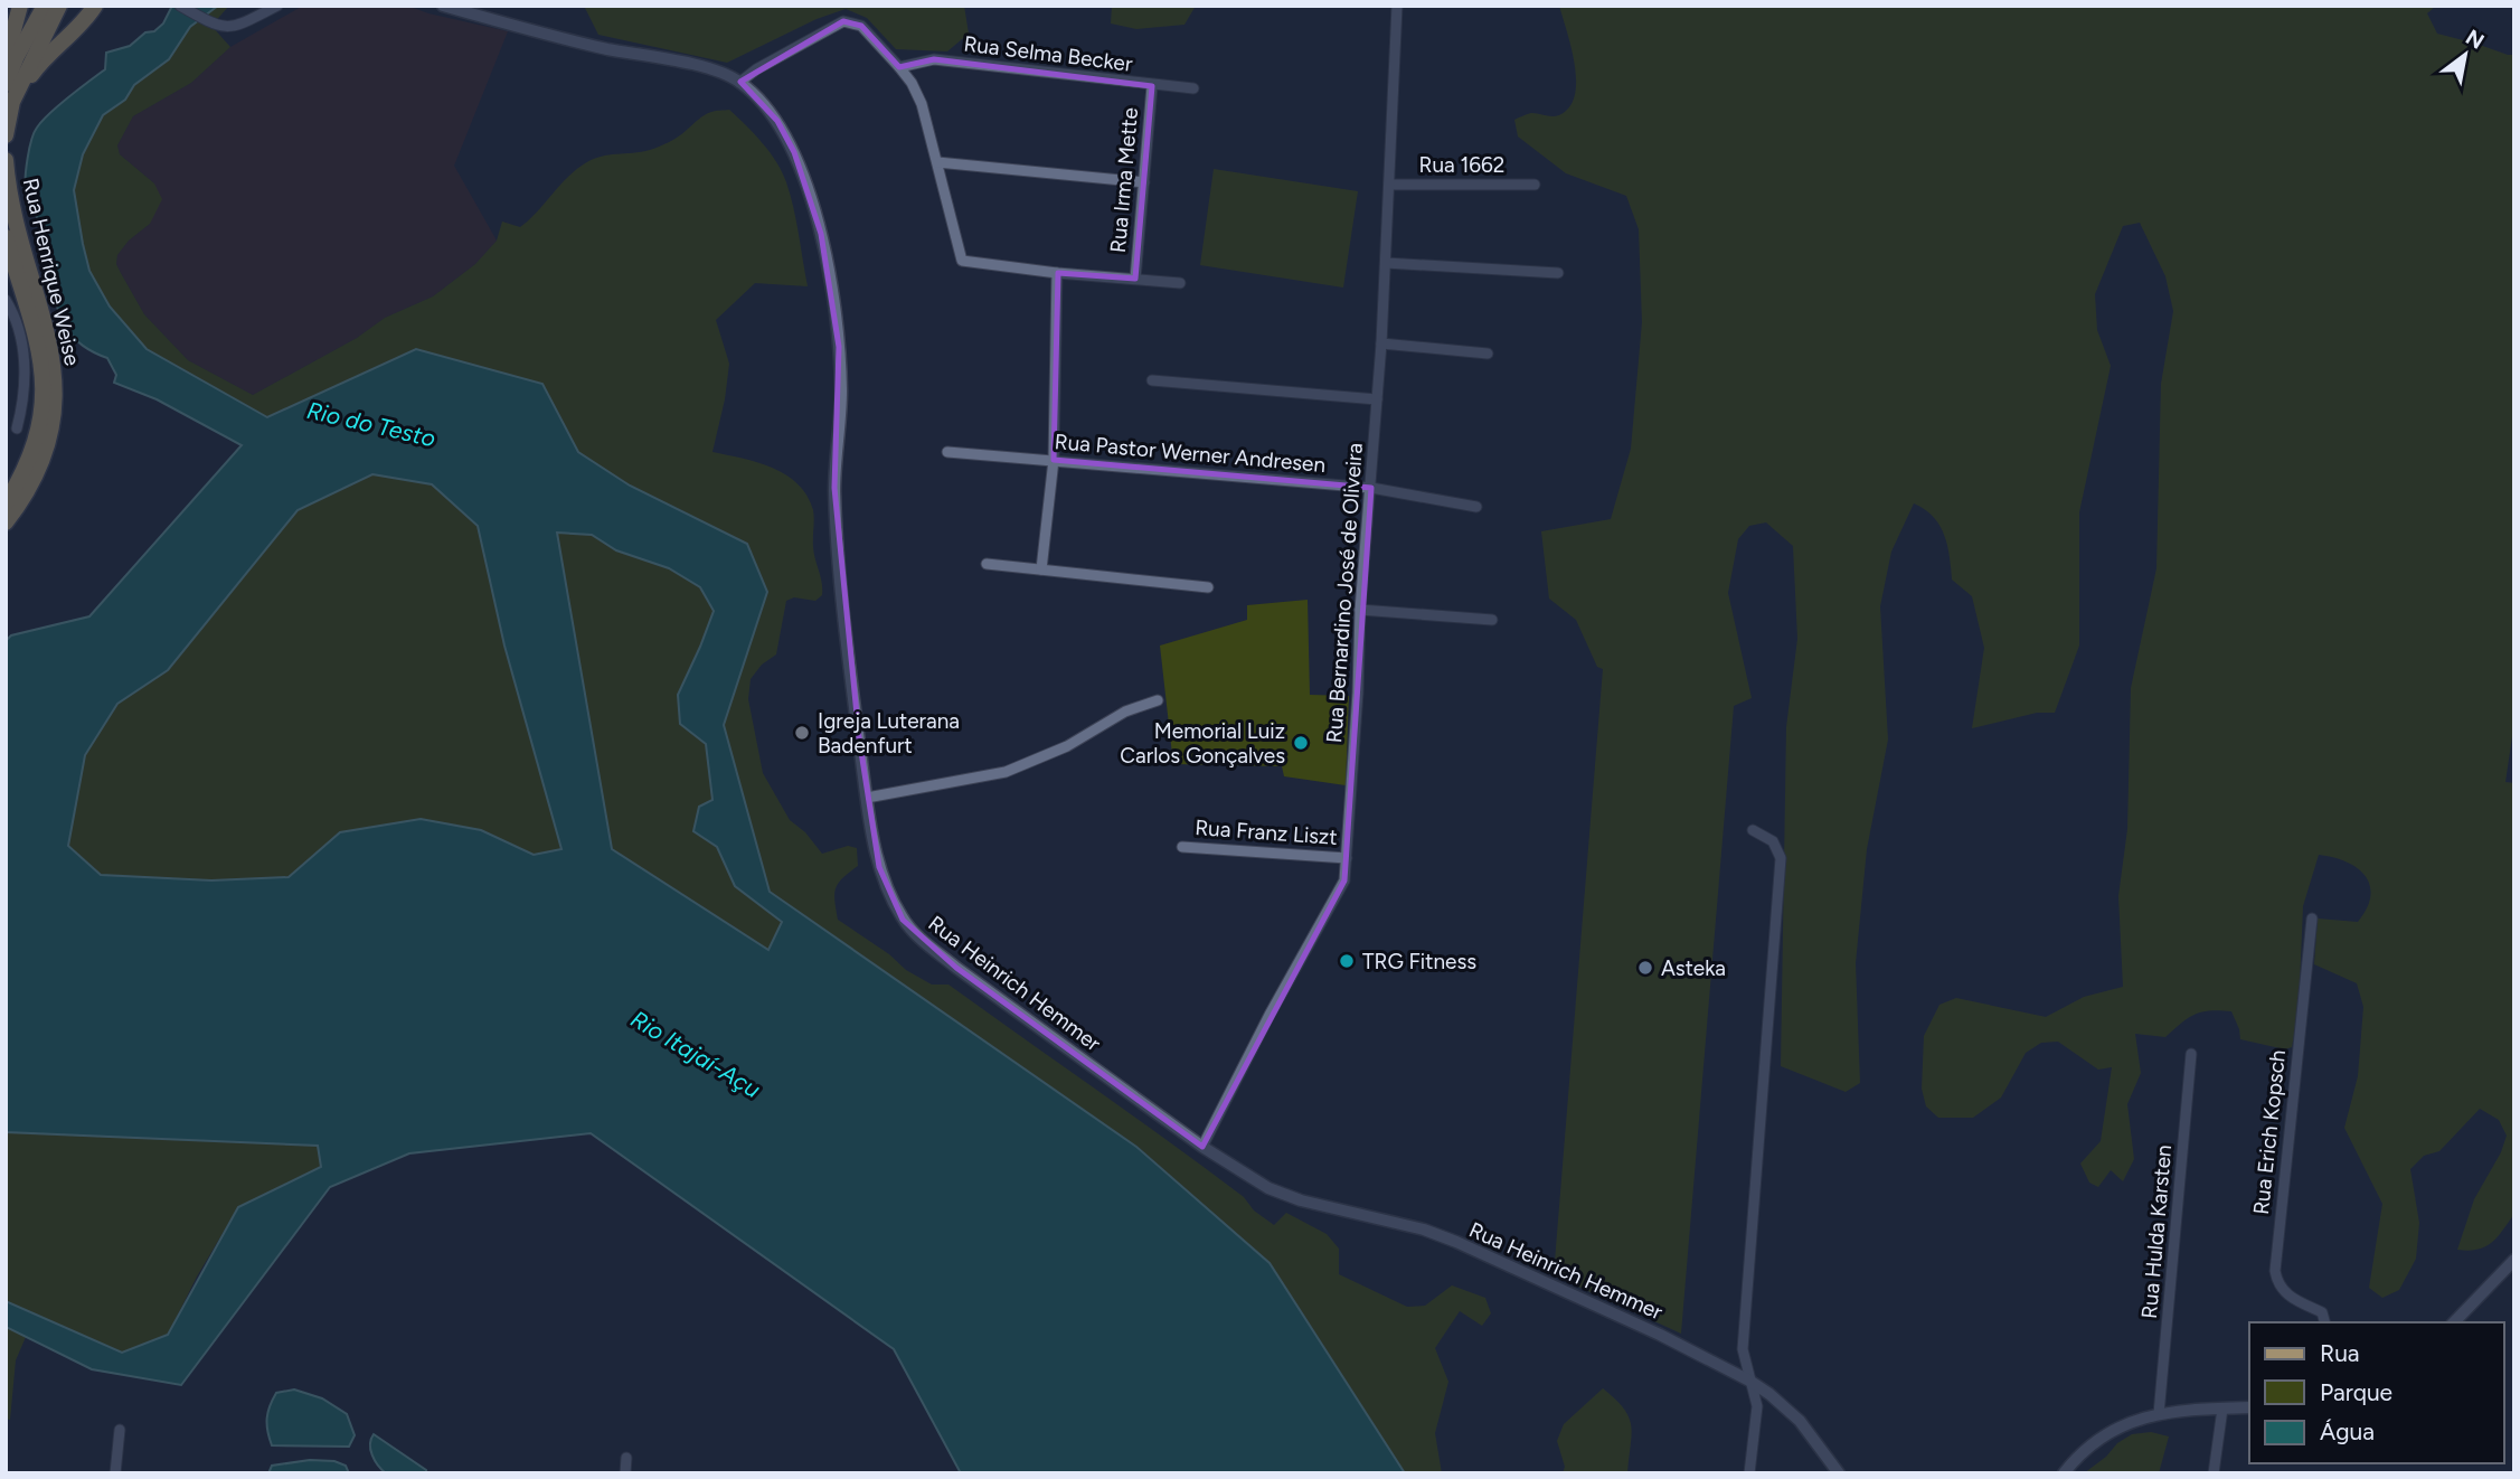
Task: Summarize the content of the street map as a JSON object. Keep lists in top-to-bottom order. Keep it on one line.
{"streets":{"main road":["Rua Henrique Weise"],"street":["Rua Selma Becker","Rua 1662","Rua Irma Mette","Rua Pastor Werner Andresen","Rua Bernardino José de Oliveira","Rua Franz Liszt","Rua Heinrich Hemmer","Rua Erich Kopsch","Rua Hulda Karsten"]},"crossings":[["Rua Selma Becker","Rua Irma Mette"],["Rua 1662","Rua Bernardino José de Oliveira"],["Rua Pastor Werner Andresen","Rua Bernardino José de Oliveira"],["Rua Bernardino José de Oliveira","Rua Franz Liszt"],["Rua Bernardino José de Oliveira","Rua Heinrich Hemmer"]],"water":["Rio do Testo","Rio Itajaí-Açu"],"places":["Igreja Luterana Badenfurt","Memorial Luiz Carlos Gonçalves","TRG Fitness","Asteka"],"legend":["Rua","Parque","Água"],"north":"top right"}
